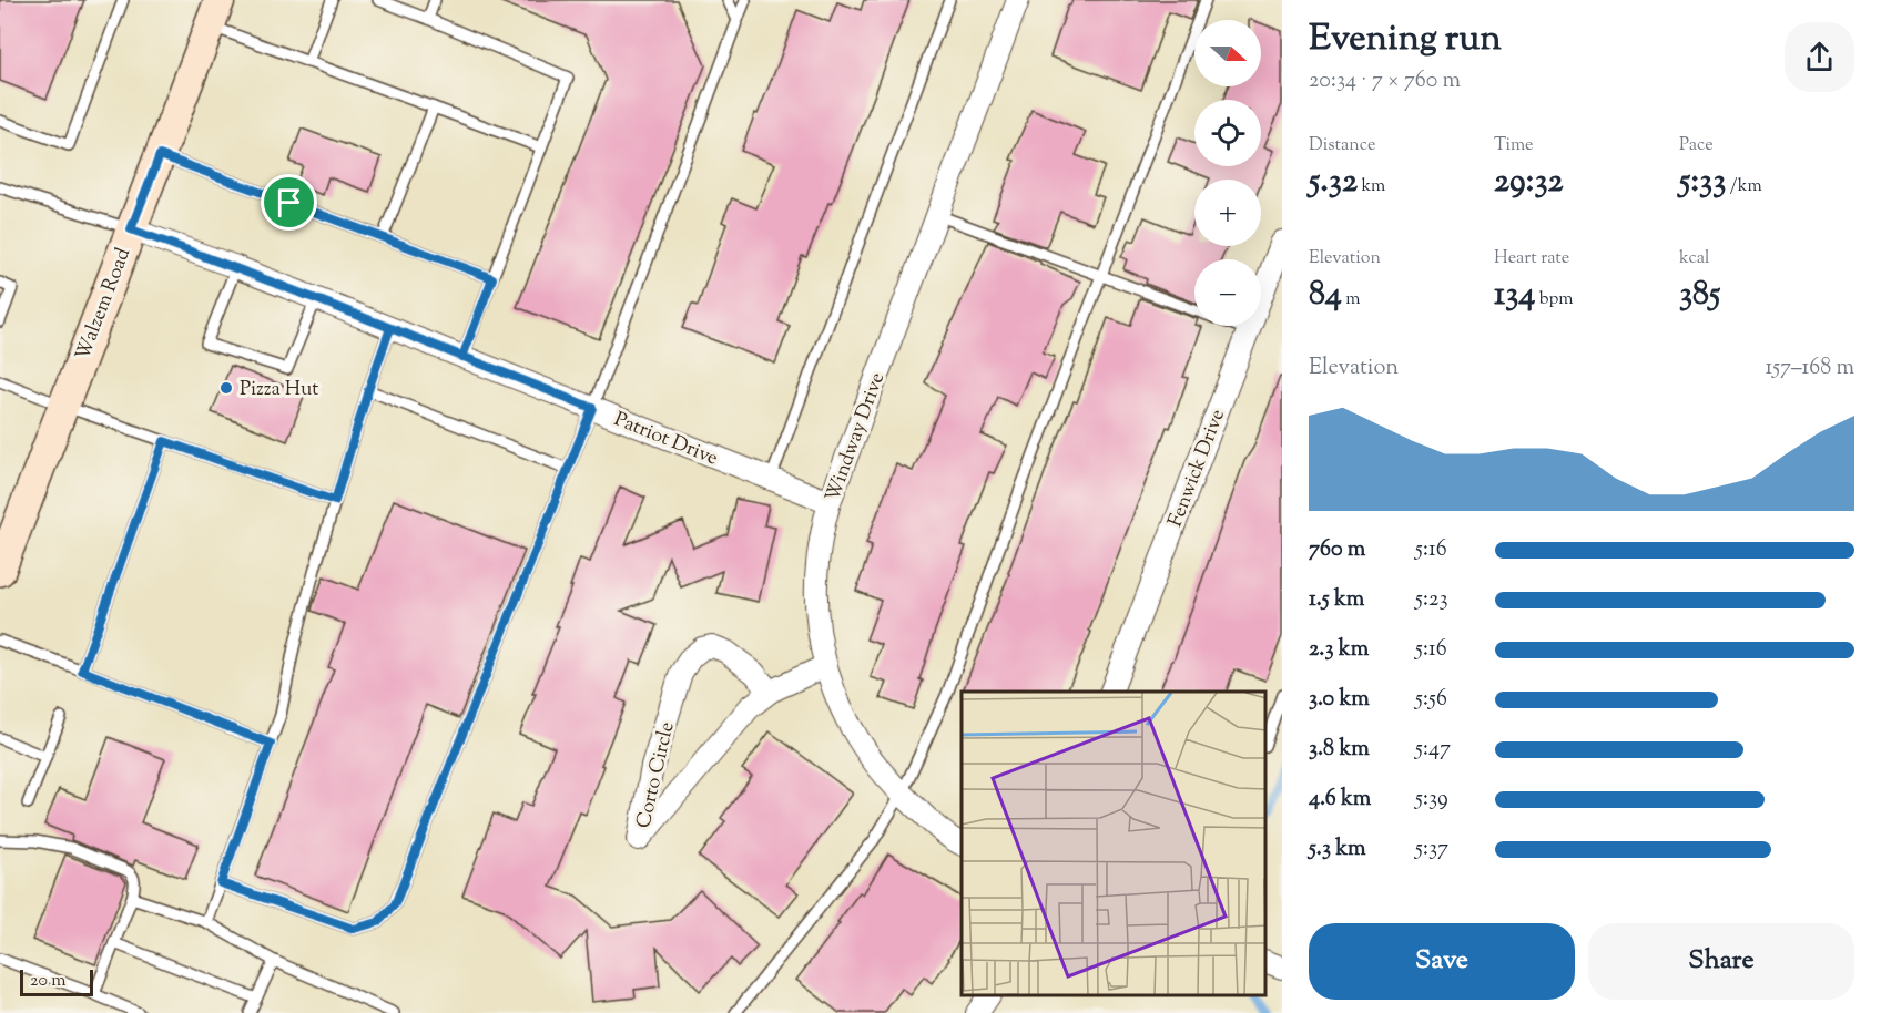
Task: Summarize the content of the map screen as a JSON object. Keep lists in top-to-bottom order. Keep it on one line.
{"streets":{"main road":["Walzem Road"],"street":["Windway Drive","Patriot Drive","Fenwick Drive","Corto Circle"]},"crossings":[["Walzem Road","Patriot Drive"],["Windway Drive","Patriot Drive"],["Windway Drive","Corto Circle"]],"places":["Pizza Hut"],"scale_bar":"20 m","north":"right","page":{"heading":["Evening run","20:34 · 7 × 760 m"],"map_buttons":["+","−"],"stats":[["Distance","5.32 km"],["Time","29:32"],["Pace","5:33 /km"],["Elevation","84 m"],["Heart rate","134 bpm"],["kcal","385"]],"chart":["Elevation","157–168 m"],"list":[{"name":"760 m","note":"5:16"},{"name":"1.5 km","note":"5:23"},{"name":"2.3 km","note":"5:16"},{"name":"3.0 km","note":"5:56"},{"name":"3.8 km","note":"5:47"},{"name":"4.6 km","note":"5:39"},{"name":"5.3 km","note":"5:37"}],"buttons":["Save","Share"],"scale":"20 m"}}
